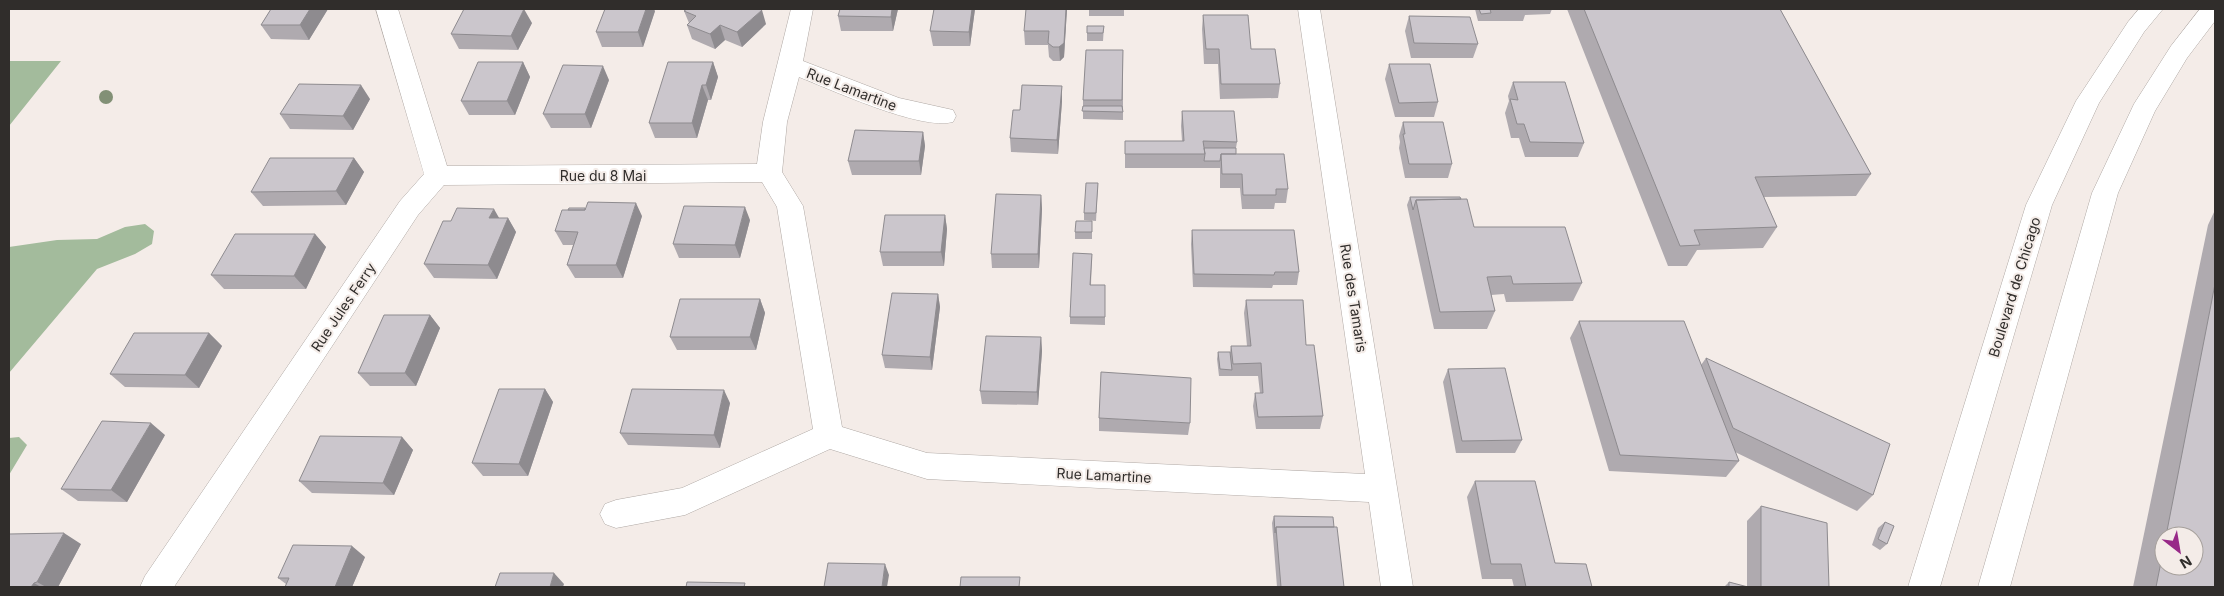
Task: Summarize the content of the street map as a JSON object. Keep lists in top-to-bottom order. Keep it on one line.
{"streets":{"street":["Rue Lamartine","Rue du 8 Mai","Boulevard de Chicago","Rue des Tamaris","Rue Jules Ferry"]},"crossings":[["Rue Lamartine","Rue du 8 Mai"],["Rue Lamartine","Rue des Tamaris"],["Rue du 8 Mai","Rue Jules Ferry"]],"north":"bottom right"}
